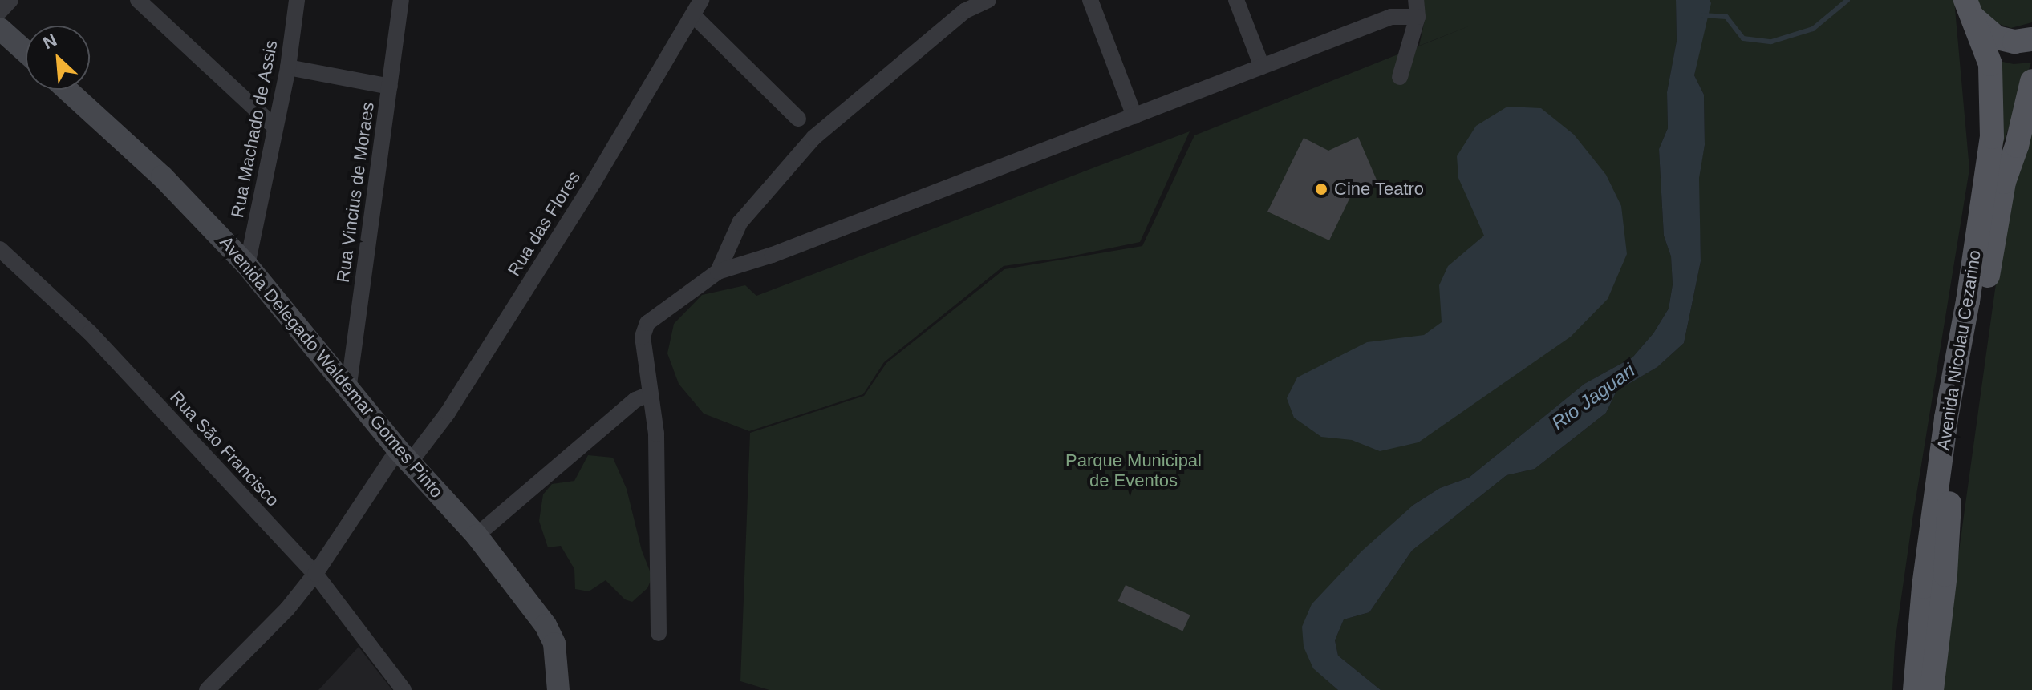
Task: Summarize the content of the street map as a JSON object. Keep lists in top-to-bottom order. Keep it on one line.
{"streets":{"main road":["Avenida Nicolau Cezarino"],"street":["Rua Machado de Assis","Rua Vincius de Moraes","Rua das Flores","Avenida Delegado Waldemar Gomes Pinto","Rua São Francisco"]},"crossings":[["Rua Machado de Assis","Avenida Delegado Waldemar Gomes Pinto"],["Rua Vincius de Moraes","Avenida Delegado Waldemar Gomes Pinto"],["Rua das Flores","Avenida Delegado Waldemar Gomes Pinto"],["Rua das Flores","Rua São Francisco"]],"water":["Rio Jaguari"],"parks":["Parque Municipal de Eventos"],"places":["Cine Teatro"],"north":"top left"}
